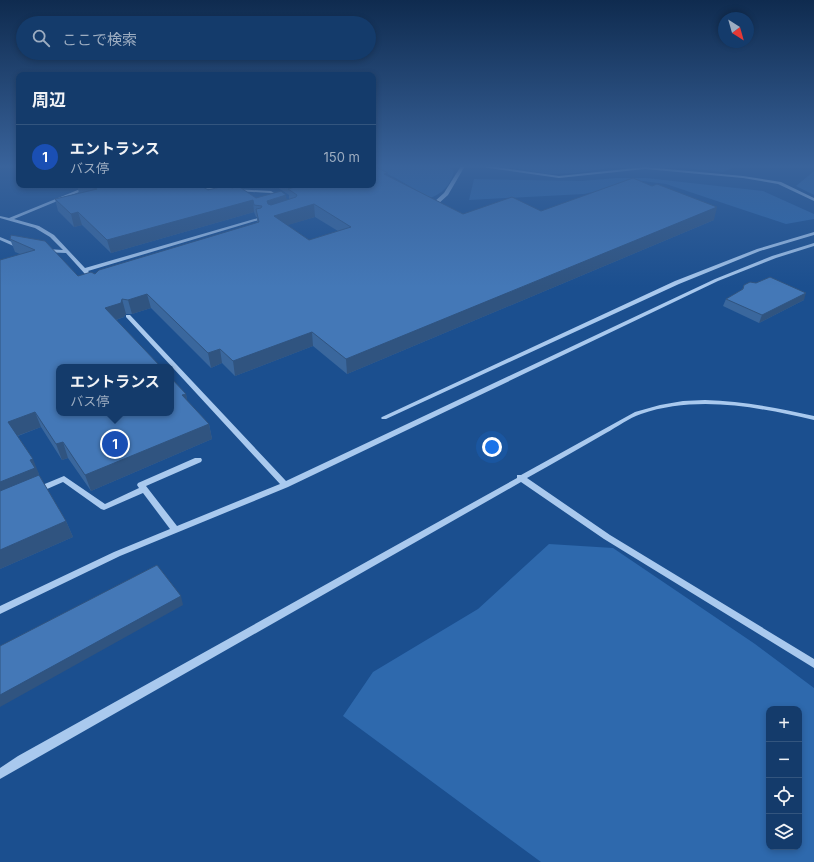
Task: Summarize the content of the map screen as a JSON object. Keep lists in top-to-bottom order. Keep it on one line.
{"north":"bottom right","page":{"search":"ここで検索","heading":"周辺","list":[{"mark":"1","name":"エントランス","note":"バス停","value":"150 m"}],"popup":["エントランス","バス停"],"pins":"1","map_buttons":["+","−"]}}
